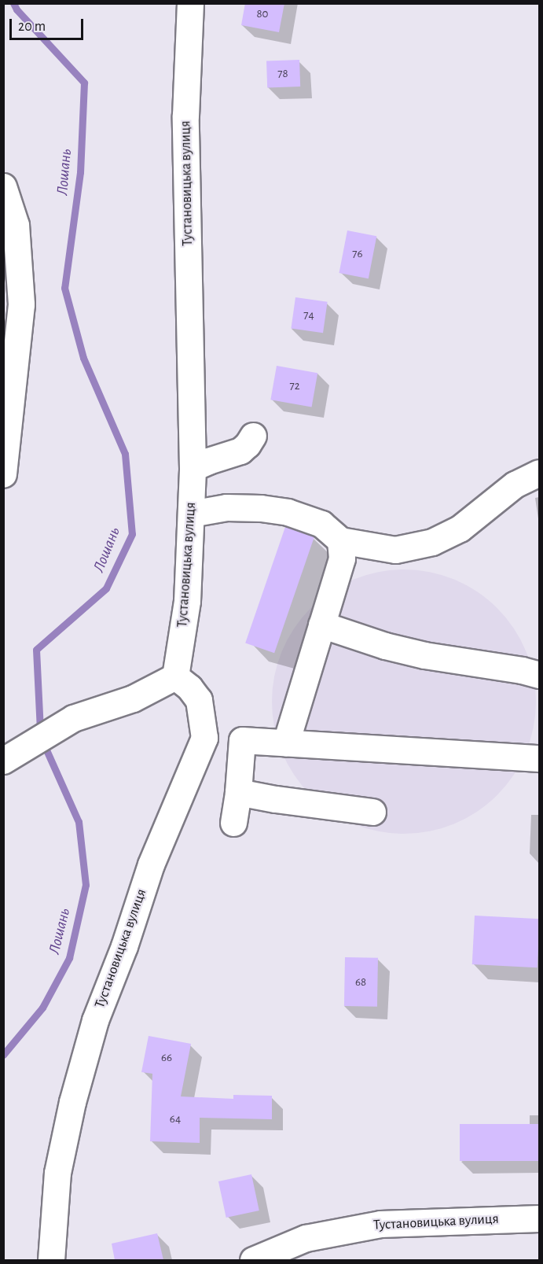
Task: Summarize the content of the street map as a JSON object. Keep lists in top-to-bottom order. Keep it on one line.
{"streets":{"street":["Тустановицька вулиця"]},"water":["Лошань"],"house_numbers":["80","78","76","74","72","68","66","64"],"scale_bar":"20 m"}
